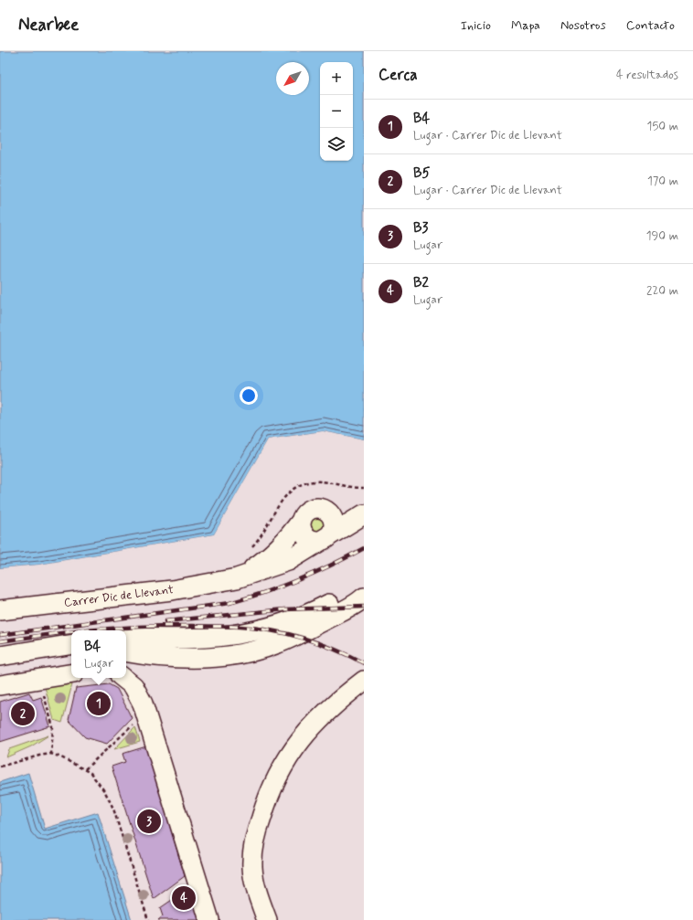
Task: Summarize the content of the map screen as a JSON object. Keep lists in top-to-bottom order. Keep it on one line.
{"streets":{"street":["Carrer Dic de Llevant"]},"north":"bottom left","page":{"header":"Nearbee","nav":["Inicio","Mapa","Nosotros","Contacto"],"heading":["Cerca","4 resultados"],"map_buttons":["+","−"],"list":[{"mark":"1","name":"B4","note":"Lugar · Carrer Dic de Llevant","value":"150 m"},{"mark":"2","name":"B5","note":"Lugar · Carrer Dic de Llevant","value":"170 m"},{"mark":"3","name":"B3","note":"Lugar","value":"190 m"},{"mark":"4","name":"B2","note":"Lugar","value":"220 m"}],"popup":["B4","Lugar"],"pins":["1","2","3","4"]}}
